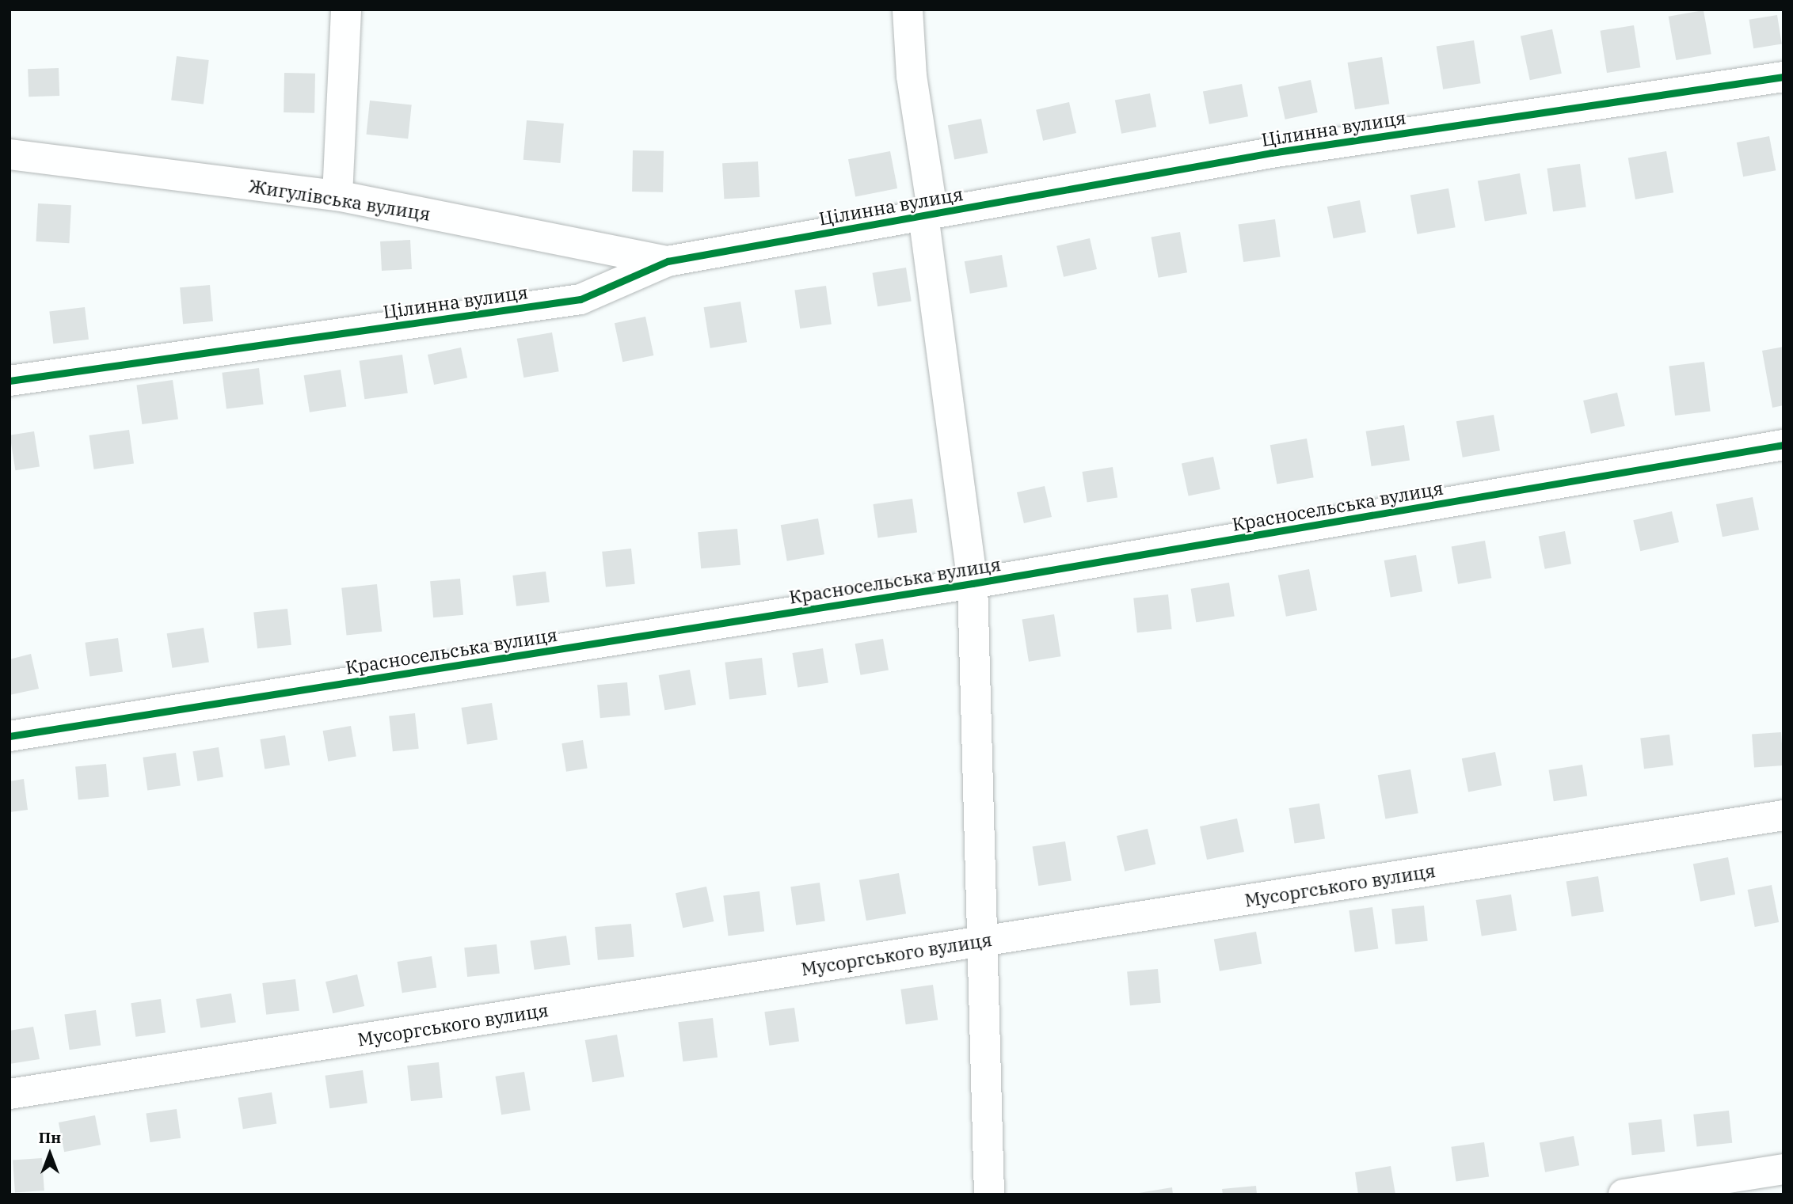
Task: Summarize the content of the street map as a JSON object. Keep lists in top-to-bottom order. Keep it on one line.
{"streets":{"street":["Цілинна вулиця","Жигулівська вулиця","Красносельська вулиця","Мусоргського вулиця"]},"crossings":[["Цілинна вулиця","Жигулівська вулиця"]],"north":"top"}
